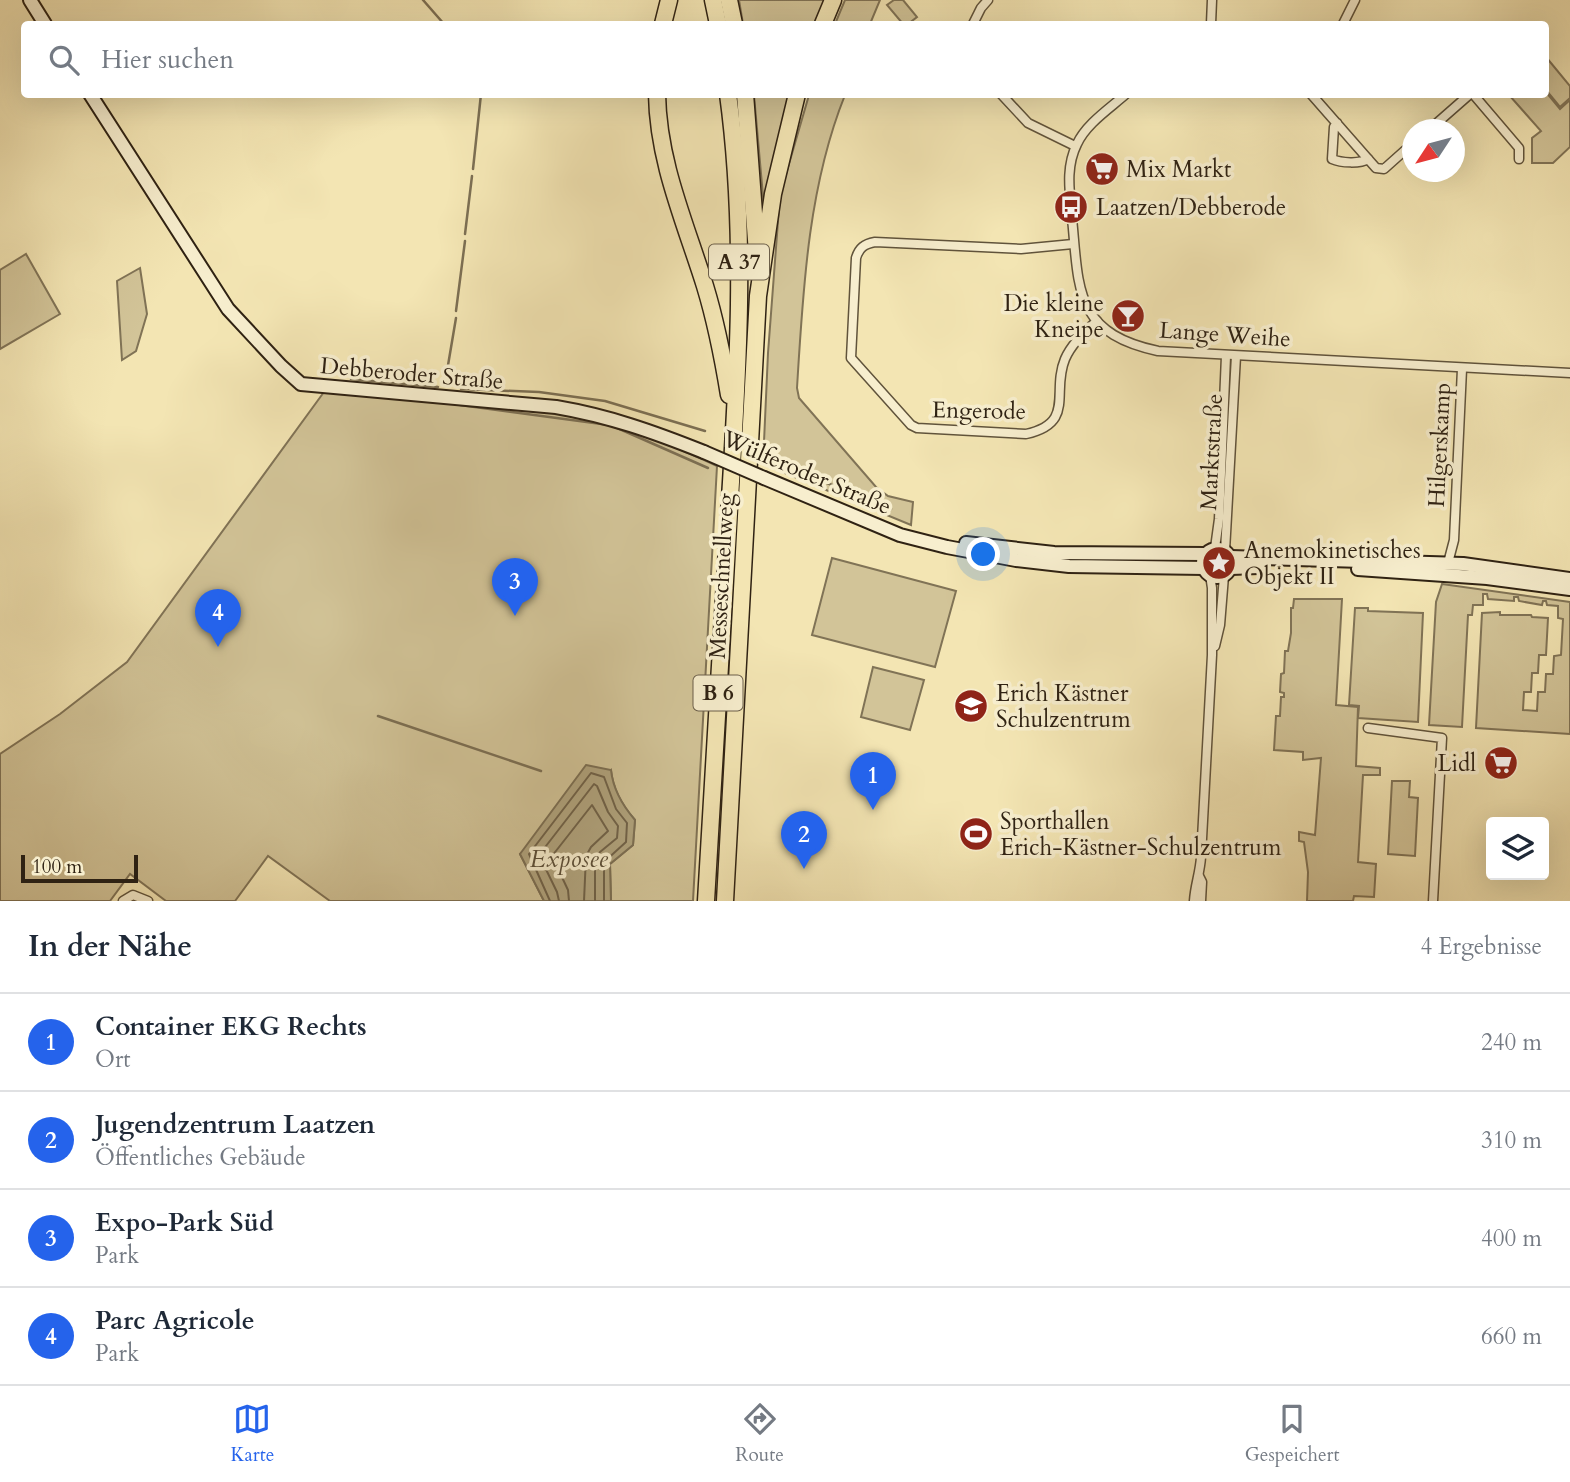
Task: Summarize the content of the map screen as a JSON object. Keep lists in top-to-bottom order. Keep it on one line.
{"streets":{"highway":["A 37","Messeschnellweg","B 6"],"street":["Lange Weihe","Debberoder Straße","Engerode","Hilgerskamp","Marktstraße","Wülferoder Straße"]},"crossings":[["A 37","Messeschnellweg"],["A 37","B 6"],["Lange Weihe","Engerode"],["Lange Weihe","Hilgerskamp"],["Lange Weihe","Marktstraße"],["Debberoder Straße","Wülferoder Straße"],["Hilgerskamp","Wülferoder Straße"],["Marktstraße","Wülferoder Straße"],["Messeschnellweg","B 6"]],"water":["Exposee"],"places":{"supermarket":["Mix Markt","Lidl"],"bus stop":["Laatzen/Debberode"],"bar":["Die kleine Kneipe"],"place":["Anemokinetisches Objekt II"],"school or university":["Erich Kästner Schulzentrum"],"sports":["Sporthallen Erich-Kästner-Schulzentrum"]},"scale_bar":"100 m","north":"bottom left","page":{"search":"Hier suchen","pins":["3","4","1","2"],"scale":"100 m","heading":["In der Nähe","4 Ergebnisse"],"list":[{"mark":"1","name":"Container EKG Rechts","note":"Ort","value":"240 m"},{"mark":"2","name":"Jugendzentrum Laatzen","note":"Öffentliches Gebäude","value":"310 m"},{"mark":"3","name":"Expo-Park Süd","note":"Park","value":"400 m"},{"mark":"4","name":"Parc Agricole","note":"Park","value":"660 m"}],"nav":["Karte","Route","Gespeichert"]}}
